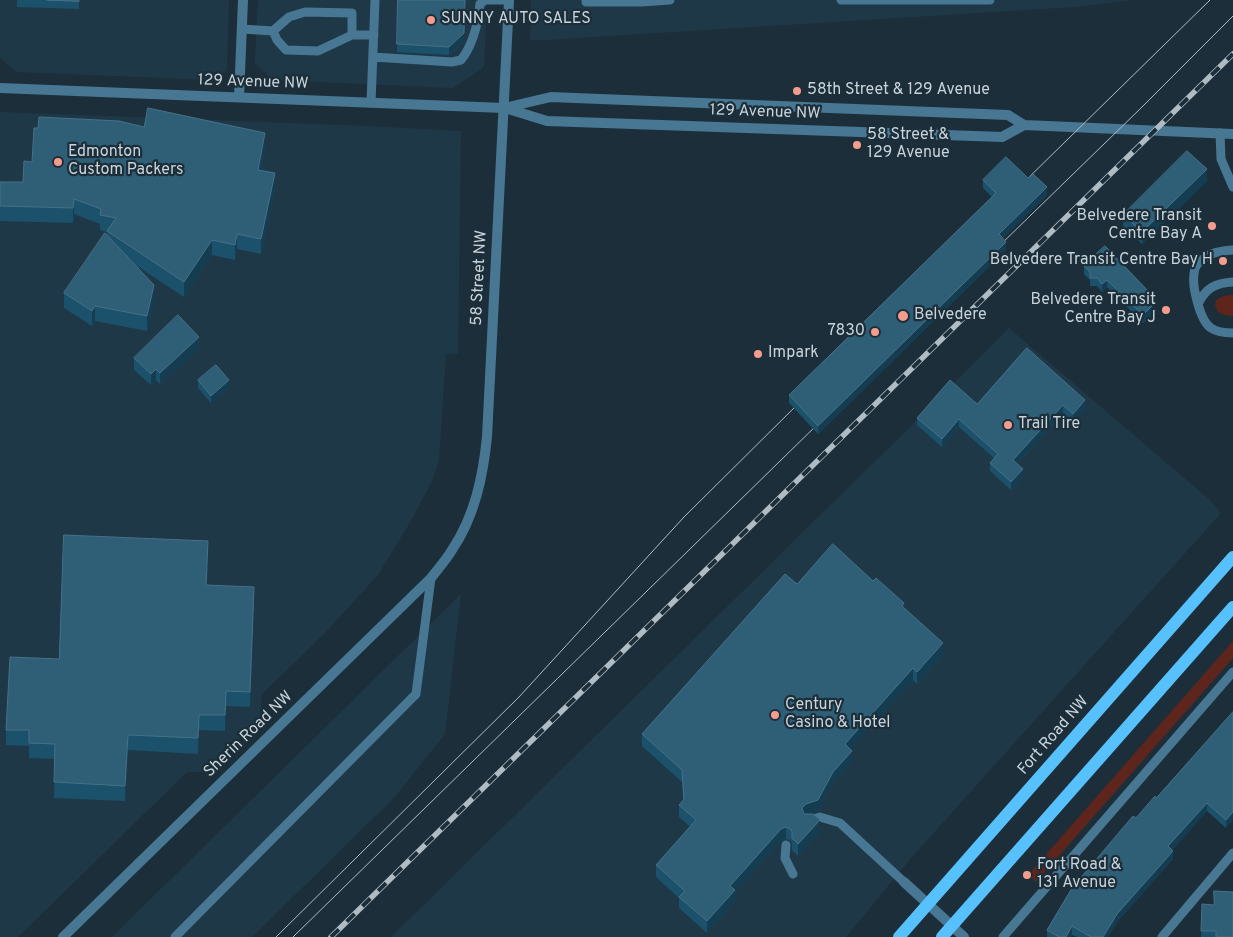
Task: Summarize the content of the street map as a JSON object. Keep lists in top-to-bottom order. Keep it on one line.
{"streets":{"main road":["Fort Road NW"],"street":["129 Avenue NW","58 Street NW","Sherin Road NW"]},"crossings":[["129 Avenue NW","58 Street NW"],["58 Street NW","Sherin Road NW"]],"places":["SUNNY AUTO SALES","58th Street & 129 Avenue","58 Street & 129 Avenue","Edmonton Custom Packers","Belvedere Transit Centre Bay A","Belvedere Transit Centre Bay H","Belvedere Transit Centre Bay J","Belvedere","7830","Impark","Trail Tire","Century Casino & Hotel","Fort Road & 131 Avenue"]}
